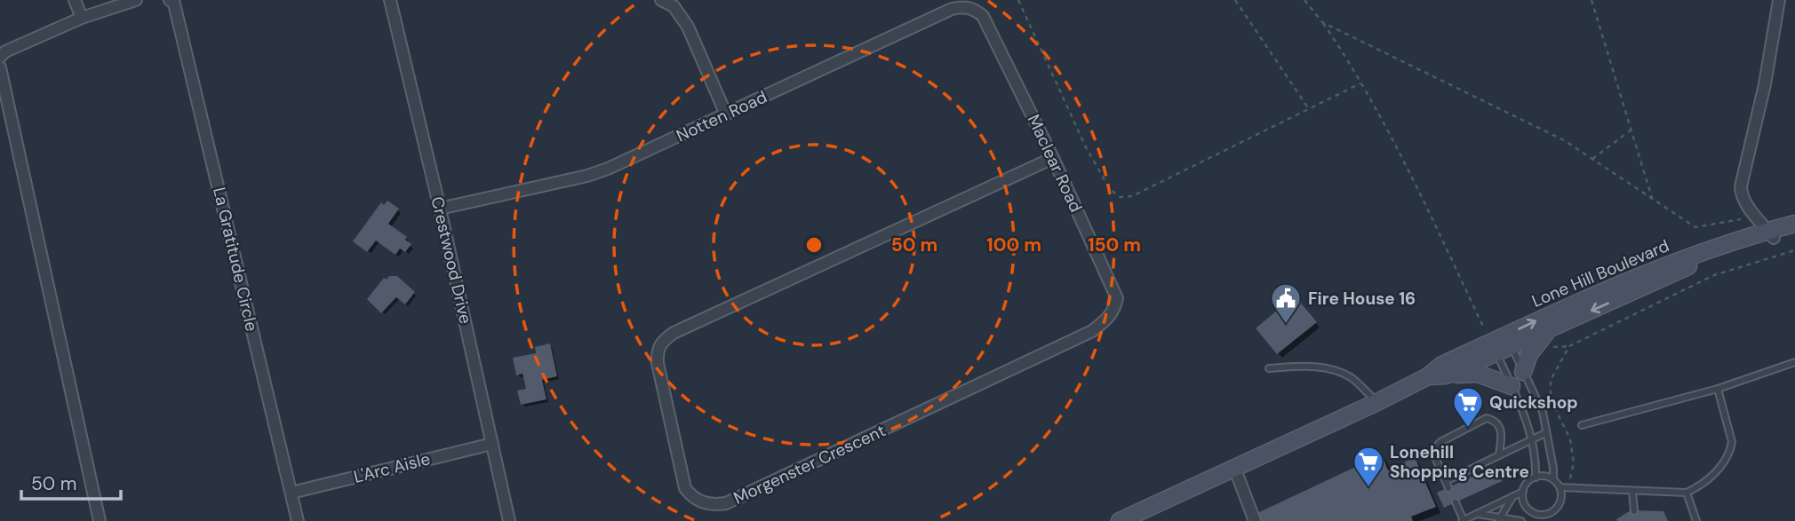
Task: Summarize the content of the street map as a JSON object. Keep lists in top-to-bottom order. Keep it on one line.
{"streets":{"street":["Notten Road","Maclear Road","La Gratitude Circle","Crestwood Drive","Lone Hill Boulevard","Morgenster Crescent","L'Arc Aisle"]},"crossings":[["Notten Road","Maclear Road"],["Notten Road","Crestwood Drive"],["Maclear Road","Morgenster Crescent"],["La Gratitude Circle","L'Arc Aisle"],["Crestwood Drive","L'Arc Aisle"]],"places":{"public building":["Fire House 16"],"supermarket":["Quickshop","Lonehill Shopping Centre"]},"scale_bar":"50 m","rings":["50 m","100 m","150 m"]}
